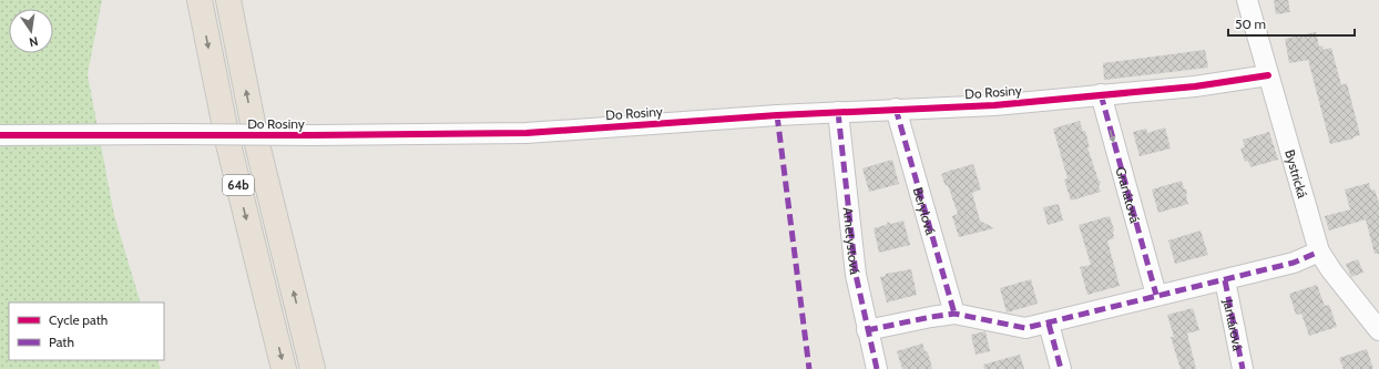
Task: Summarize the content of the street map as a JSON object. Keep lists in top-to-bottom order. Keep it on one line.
{"streets":{"highway":["64b"],"street":["Do Rosiny","Bystrická","Granátová","Berylová","Ametystová","Jantárová"]},"crossings":[["Do Rosiny","Bystrická"],["Do Rosiny","Granátová"],["Do Rosiny","Berylová"],["Do Rosiny","Ametystová"]],"one_way":["Granátová"],"legend":["Cycle path","Path"],"scale_bar":"50 m","north":"bottom"}
